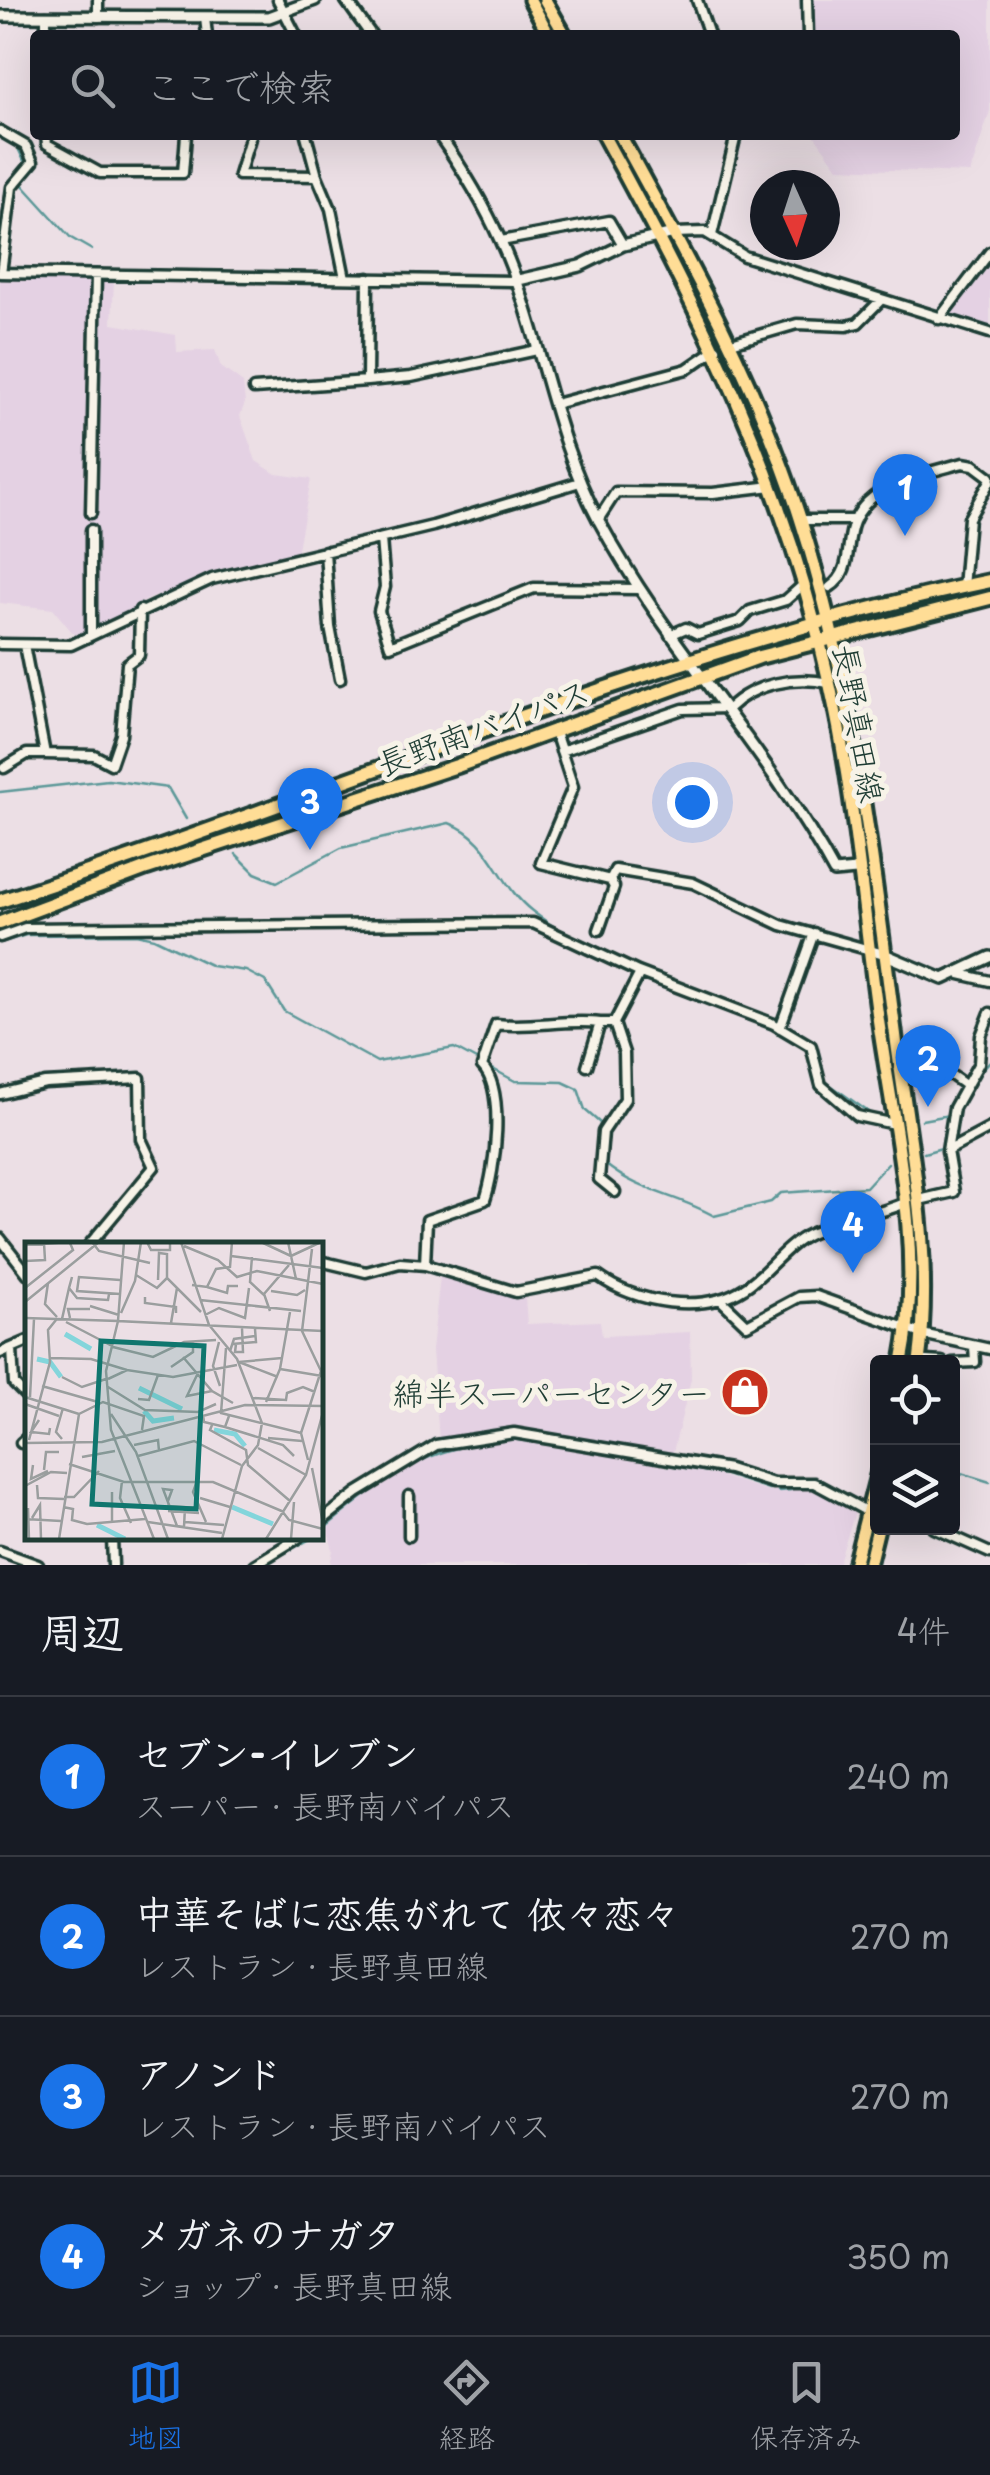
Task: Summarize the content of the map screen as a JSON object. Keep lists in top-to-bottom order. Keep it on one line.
{"streets":{"highway":["長野南バイパス"],"main road":["長野真田線"]},"crossings":[["長野真田線","長野南バイパス"]],"places":{"shop":["綿半スーパーセンター"]},"north":"bottom","page":{"search":"ここで検索","pins":["1","3","2","4"],"heading":["周辺","4件"],"list":[{"mark":"1","name":"セブン-イレブン","note":"スーパー · 長野南バイパス","value":"240 m"},{"mark":"2","name":"中華そばに恋焦がれて 依々恋々","note":"レストラン · 長野真田線","value":"270 m"},{"mark":"3","name":"アノンド","note":"レストラン · 長野南バイパス","value":"270 m"},{"mark":"4","name":"メガネのナガタ","note":"ショップ · 長野真田線","value":"350 m"}],"nav":["地図","経路","保存済み"]}}
